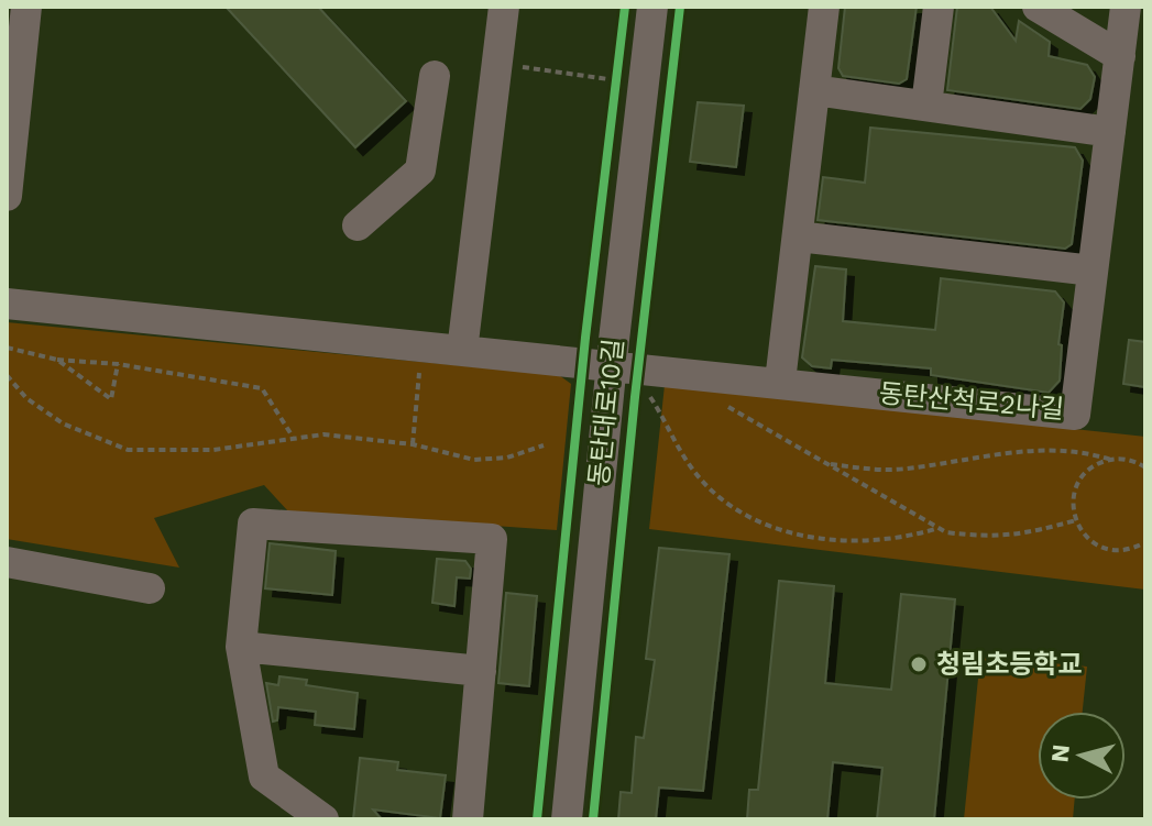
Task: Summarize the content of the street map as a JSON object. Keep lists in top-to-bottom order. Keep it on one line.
{"streets":{"street":["동탄산척로2나길","동탄대로10길"]},"crossings":[["동탄산척로2나길","동탄대로10길"]],"places":["청림초등학교"],"north":"left"}
